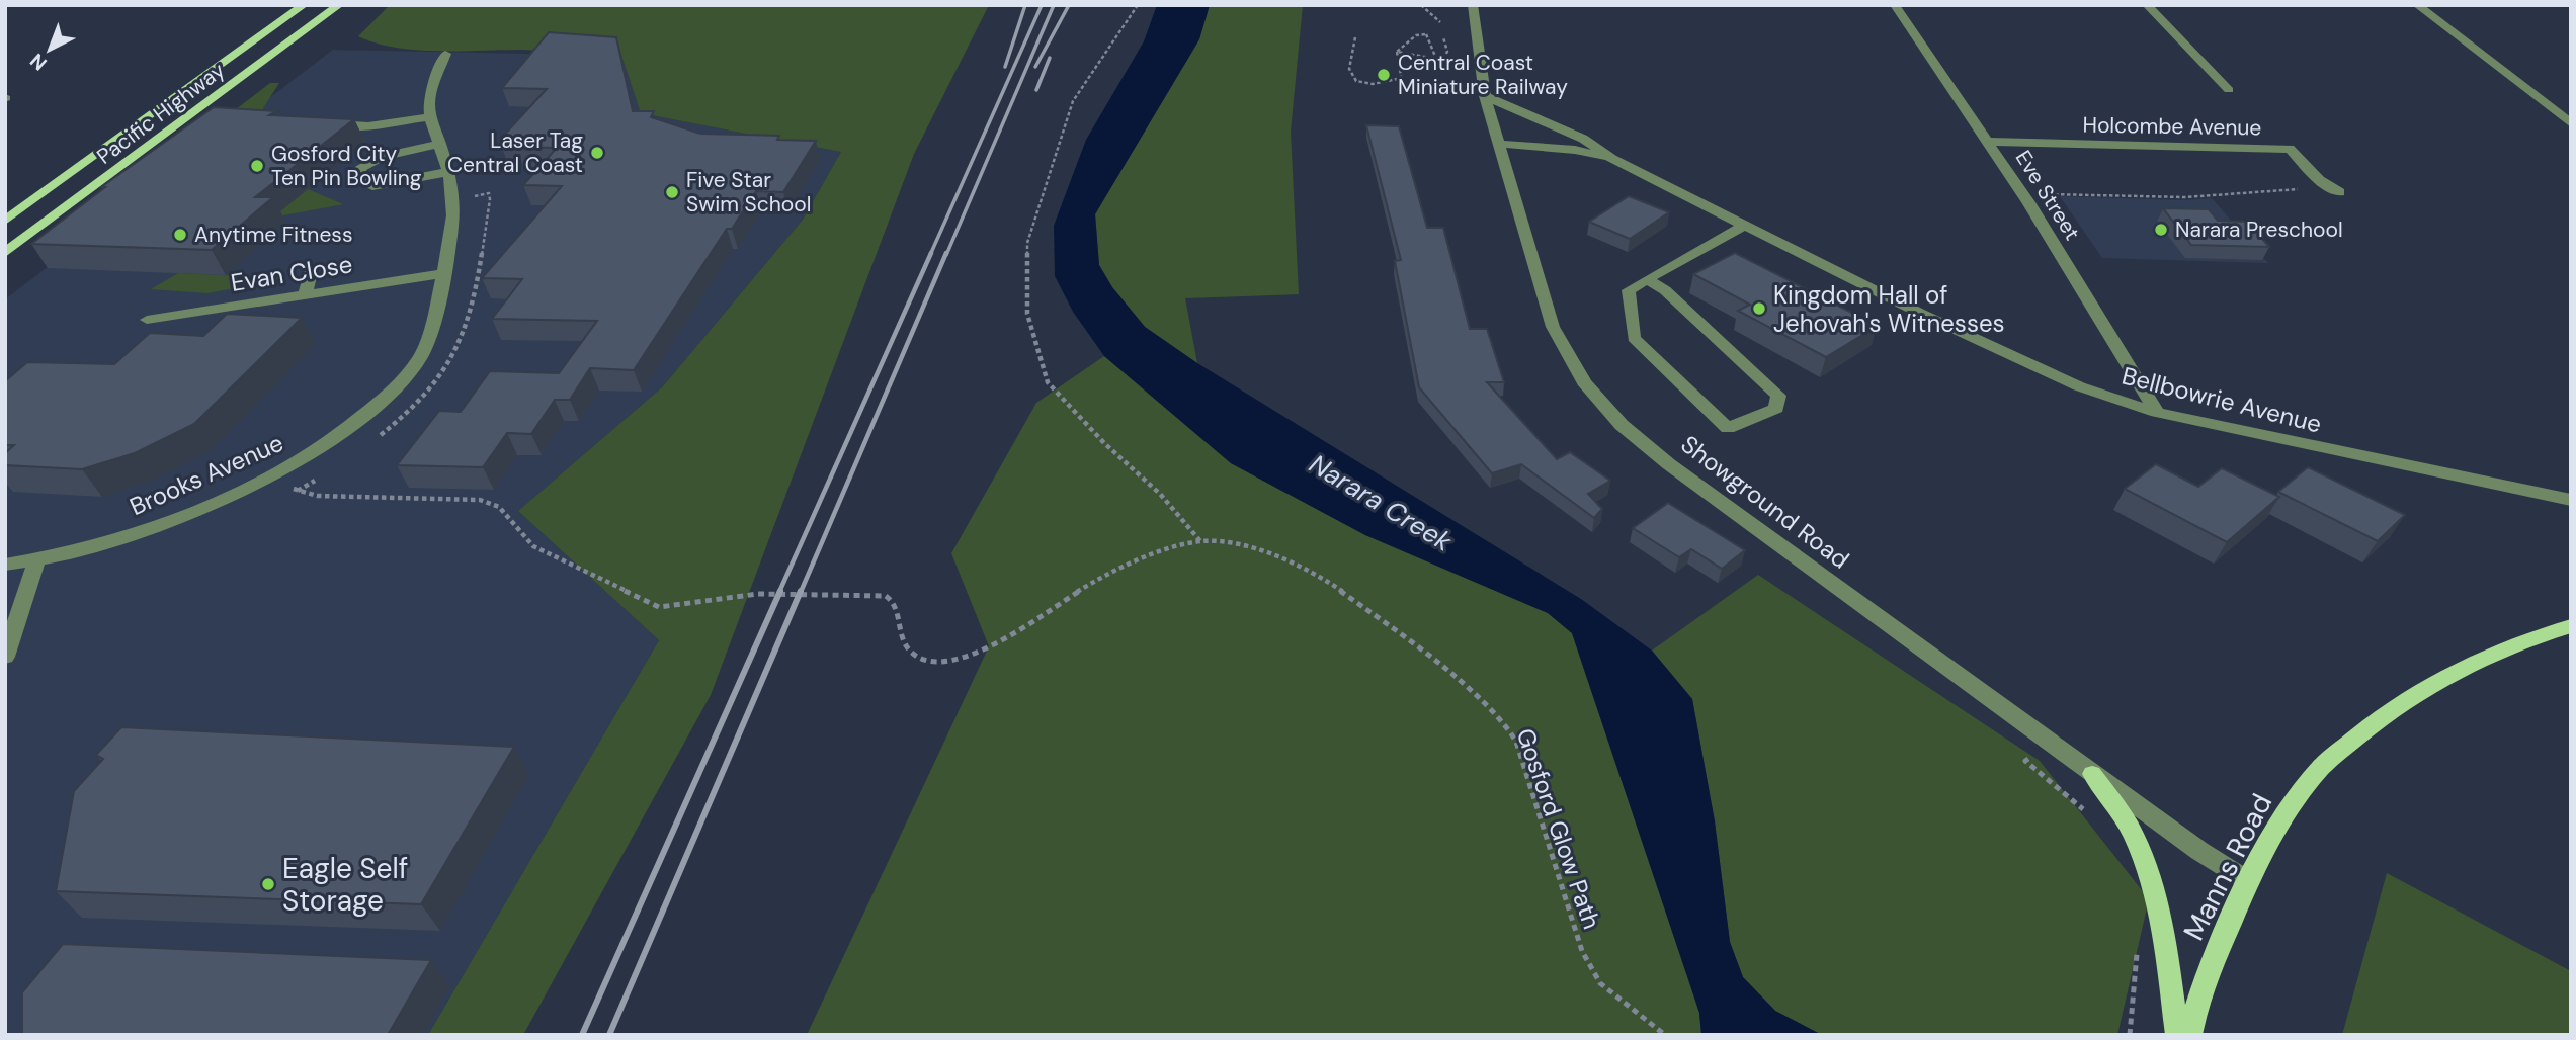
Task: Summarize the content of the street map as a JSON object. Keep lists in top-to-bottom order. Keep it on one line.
{"streets":{"main road":["Pacific Highway","Manns Road"],"street":["Holcombe Avenue","Eve Street","Evan Close","Bellbowrie Avenue","Brooks Avenue","Showground Road"],"path":["Gosford Glow Path"]},"crossings":[["Holcombe Avenue","Eve Street"],["Eve Street","Bellbowrie Avenue"],["Evan Close","Brooks Avenue"],["Bellbowrie Avenue","Showground Road"],["Brooks Avenue","Gosford Glow Path"],["Showground Road","Manns Road"]],"water":["Narara Creek"],"places":["Central Coast Miniature Railway","Laser Tag Central Coast","Gosford City Ten Pin Bowling","Five Star Swim School","Narara Preschool","Anytime Fitness","Kingdom Hall of Jehovah's Witnesses","Eagle Self Storage"],"north":"bottom left"}
